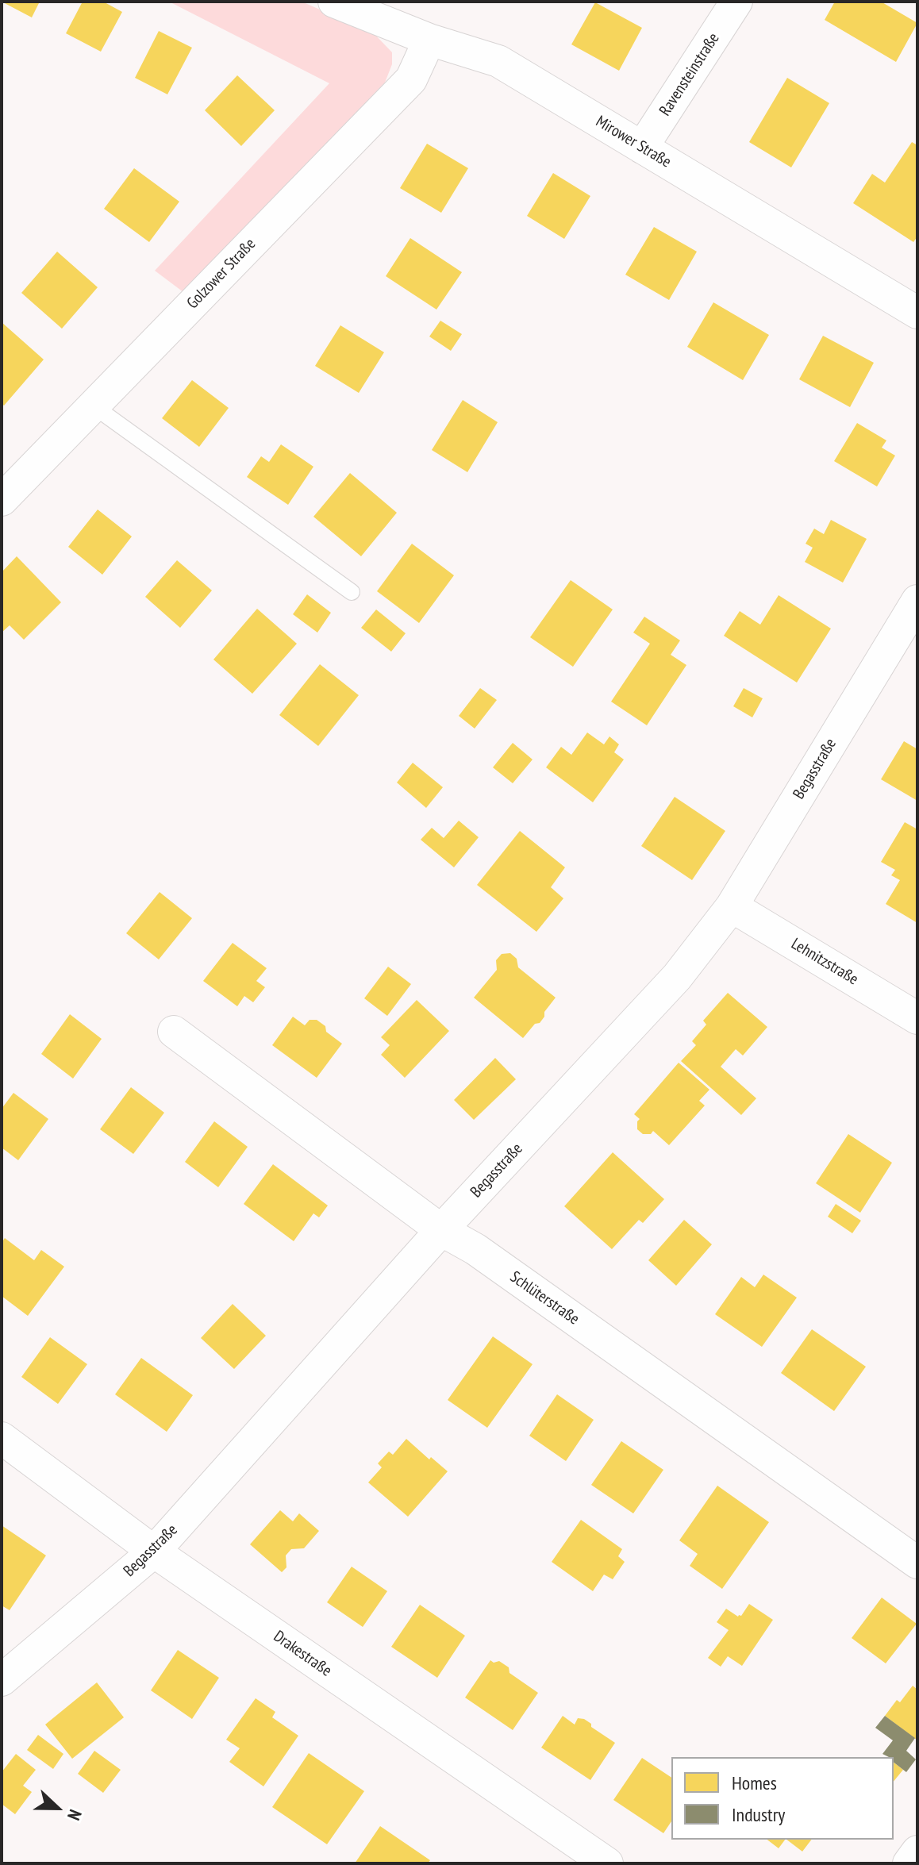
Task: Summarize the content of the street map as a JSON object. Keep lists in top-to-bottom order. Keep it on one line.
{"streets":{"street":["Ravensteinstraße","Mirower Straße","Golzower Straße","Begasstraße","Lehnitzstraße","Schlüterstraße","Drakestraße"]},"crossings":[["Ravensteinstraße","Mirower Straße"],["Mirower Straße","Golzower Straße"],["Begasstraße","Lehnitzstraße"],["Begasstraße","Schlüterstraße"],["Begasstraße","Drakestraße"]],"legend":["Homes","Industry"],"north":"right"}
